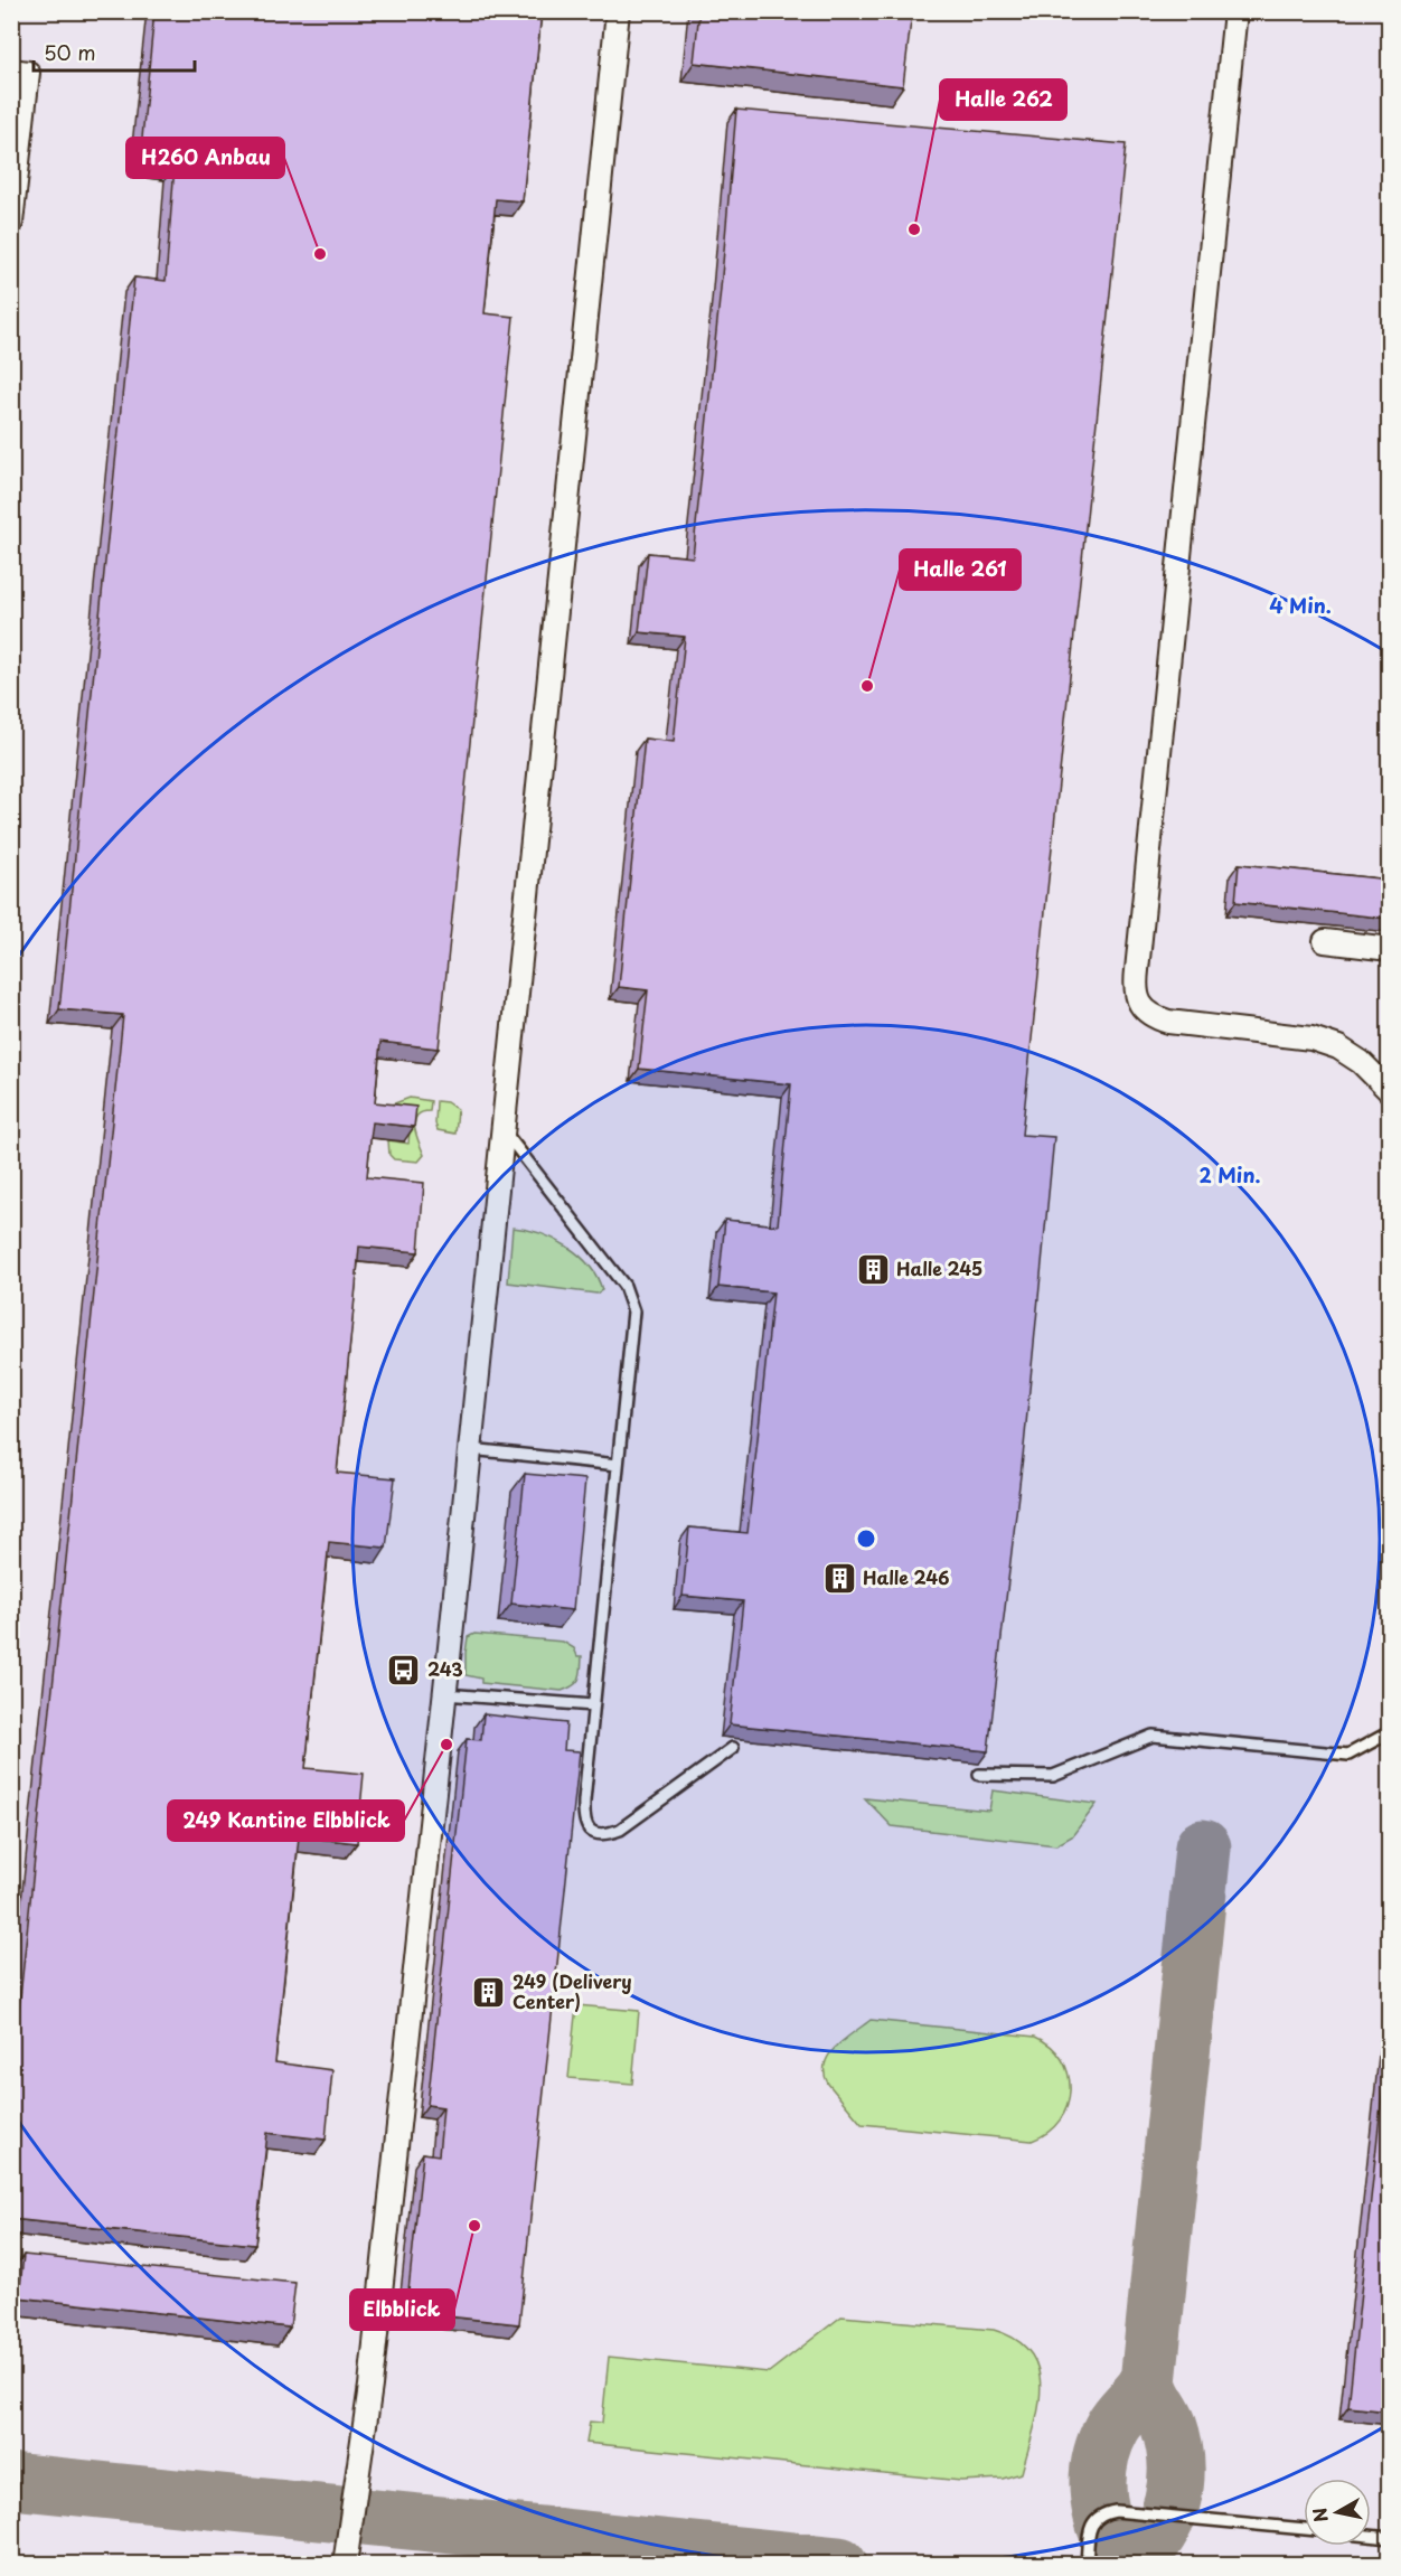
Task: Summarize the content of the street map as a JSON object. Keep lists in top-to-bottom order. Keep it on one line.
{"places":{"other":["Halle 262","H260 Anbau","Halle 261","249 Kantine Elbblick","Elbblick"],"building":["Halle 245","Halle 246","249 (Delivery Center)"],"bus stop":["243"]},"scale_bar":"50 m","north":"left","rings":["4 Min.","2 Min."]}
